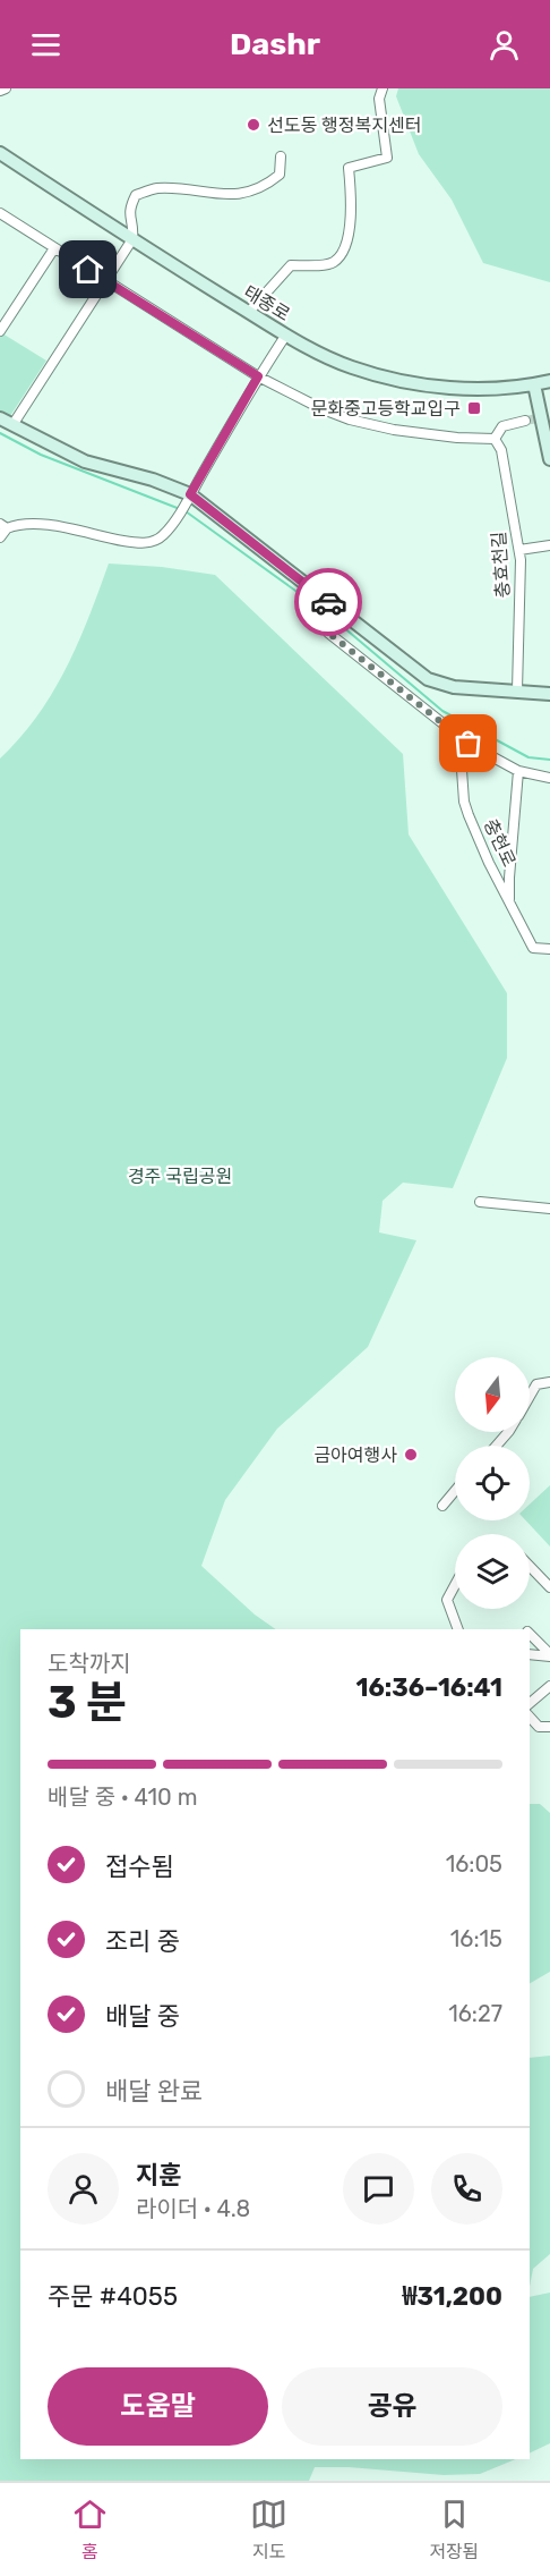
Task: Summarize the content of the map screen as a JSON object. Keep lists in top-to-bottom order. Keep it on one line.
{"streets":{"street":["태종로","충효천길","충현로"]},"parks":["경주 국립공원"],"places":{"other":["선도동 행정복지센터","금아여행사"],"transit":["문화중고등학교입구"]},"north":"bottom","page":{"header":"Dashr","heading":["3 분","도착까지","16:36–16:41"],"panel":["지훈","라이더 · 4.8","주문 #4055","₩31,200"],"bar":"배달 중 · 410 m","list":[["접수됨","16:05"],["조리 중","16:15"],["배달 중","16:27"],"배달 완료"],"buttons":["도움말","공유"],"tabs":["홈","지도","저장됨"]}}
